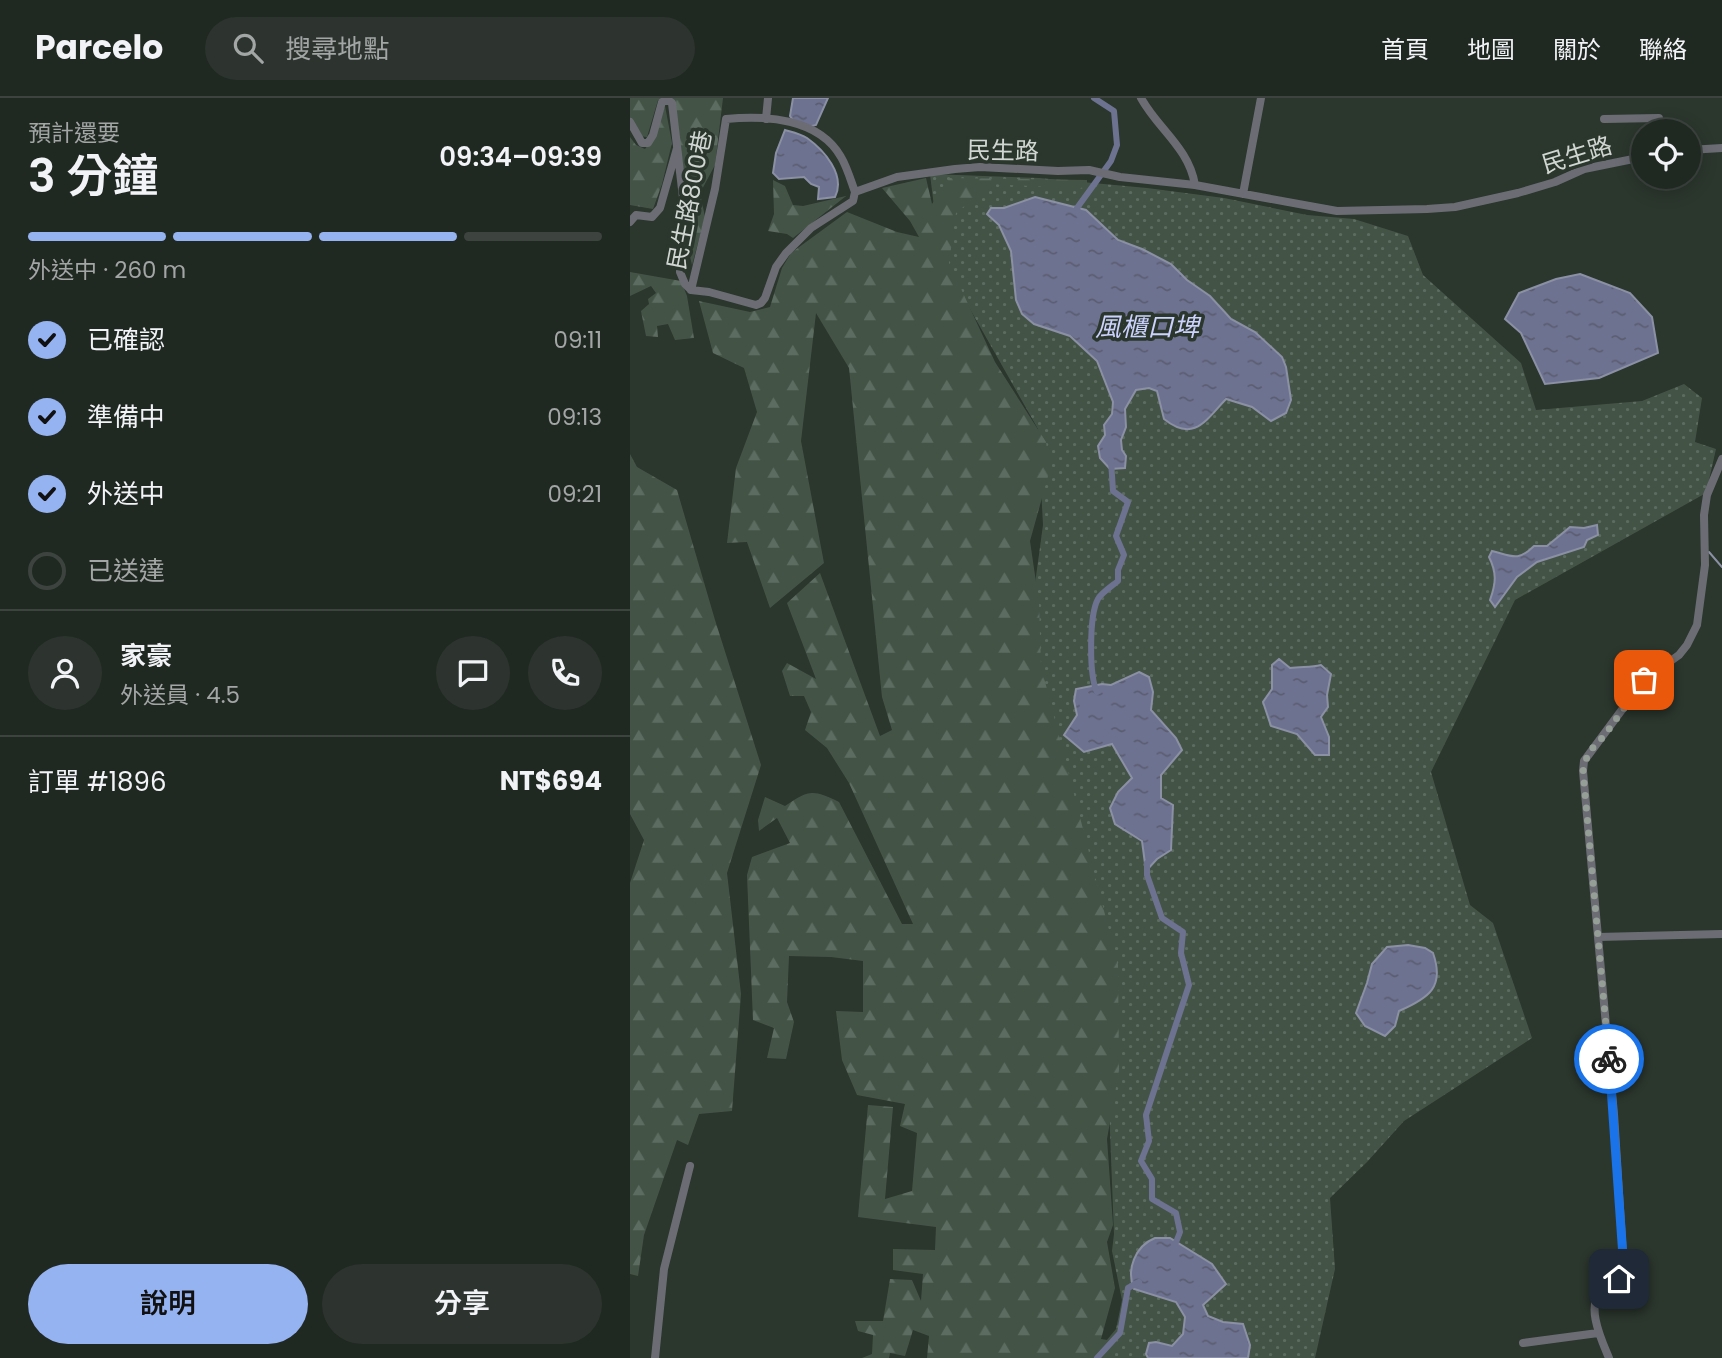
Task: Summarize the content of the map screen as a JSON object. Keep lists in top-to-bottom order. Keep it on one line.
{"streets":{"street":["民生路","民生路800巷"]},"crossings":[["民生路","民生路800巷"]],"water":["風櫃口埤"],"page":{"header":"Parcelo","search":"搜尋地點","nav":["首頁","地圖","關於","聯絡"],"heading":["3 分鐘","預計還要","09:34–09:39"],"panel":["家豪","外送員 · 4.5","訂單 #1896","NT$694"],"bar":"外送中 · 260 m","list":[["已確認","09:11"],["準備中","09:13"],["外送中","09:21"],"已送達"],"buttons":["說明","分享"]}}
